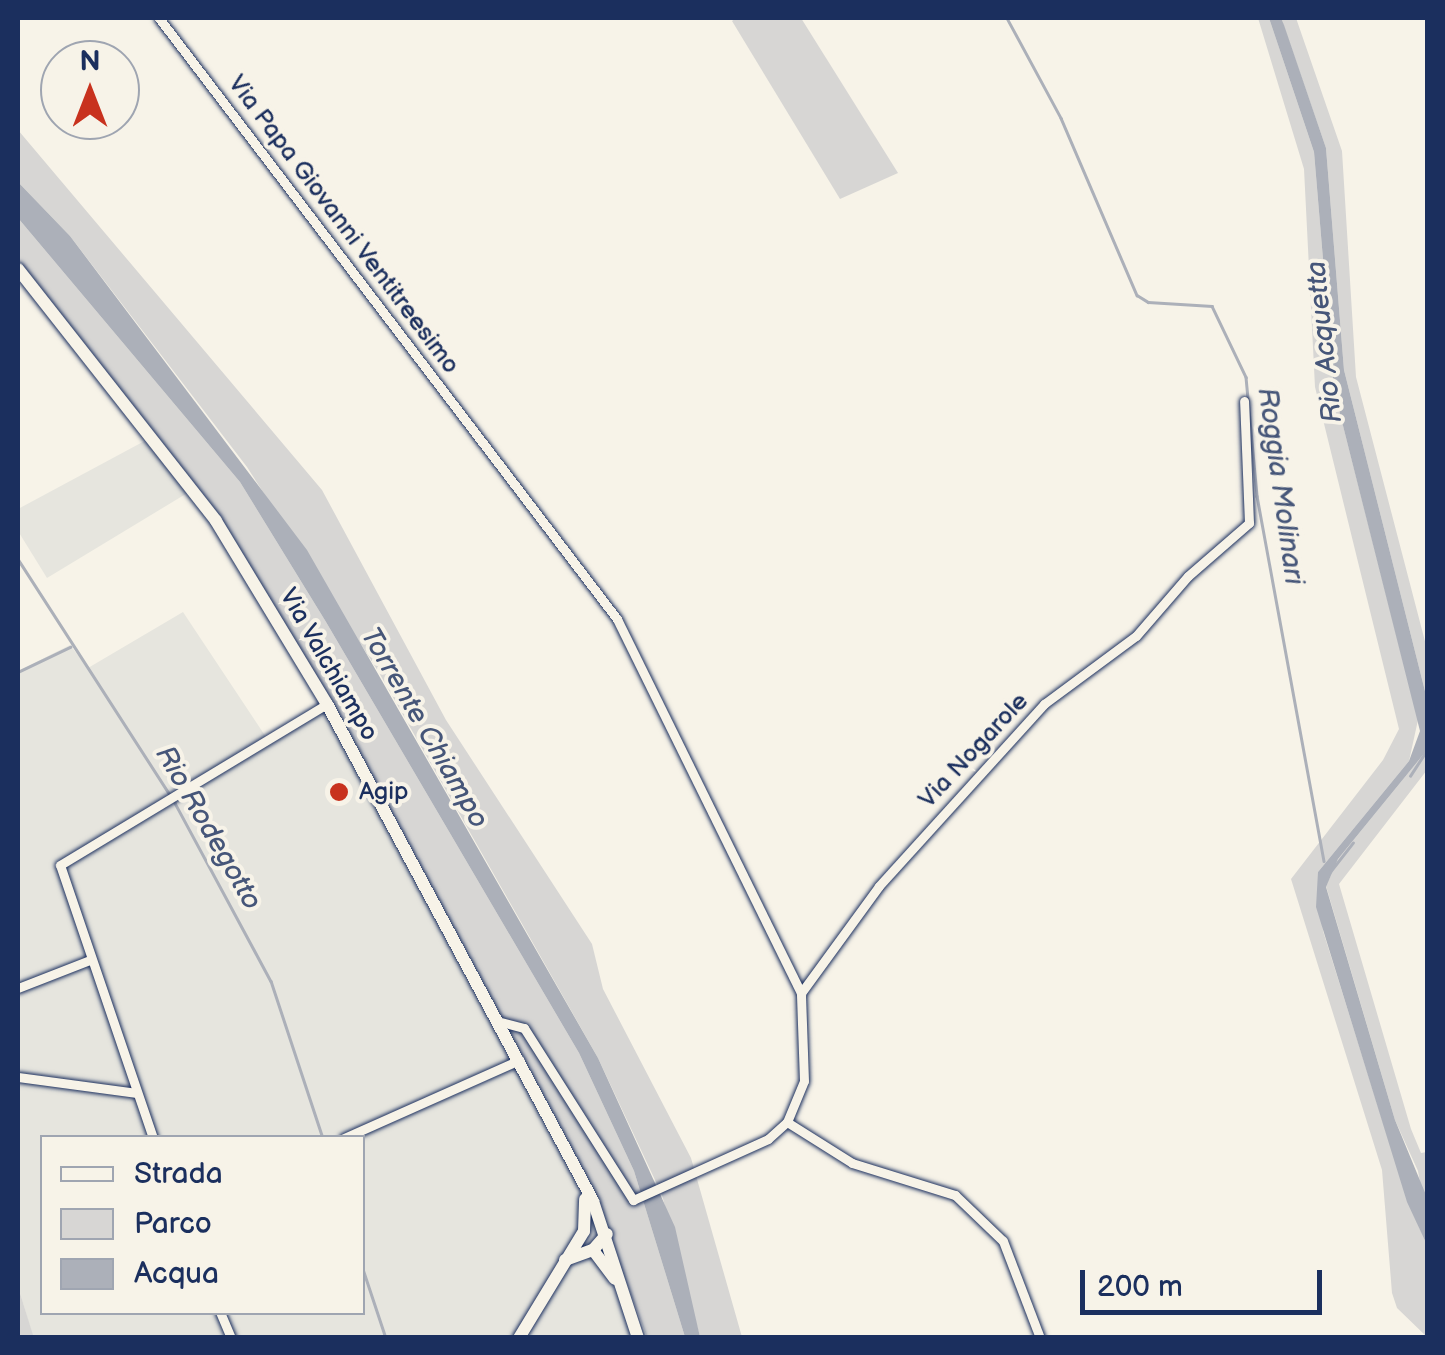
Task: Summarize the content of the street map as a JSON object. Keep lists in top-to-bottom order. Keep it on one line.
{"streets":{"main road":["Via Valchiampo"],"street":["Via Papa Giovanni Ventitreesimo","Via Nogarole"]},"crossings":[["Via Papa Giovanni Ventitreesimo","Via Nogarole"]],"water":["Rio Acquetta","Roggia Molinari","Torrente Chiampo","Rio Rodegotto"],"places":["Agip"],"legend":["Strada","Parco","Acqua"],"scale_bar":"200 m","north":"top"}
